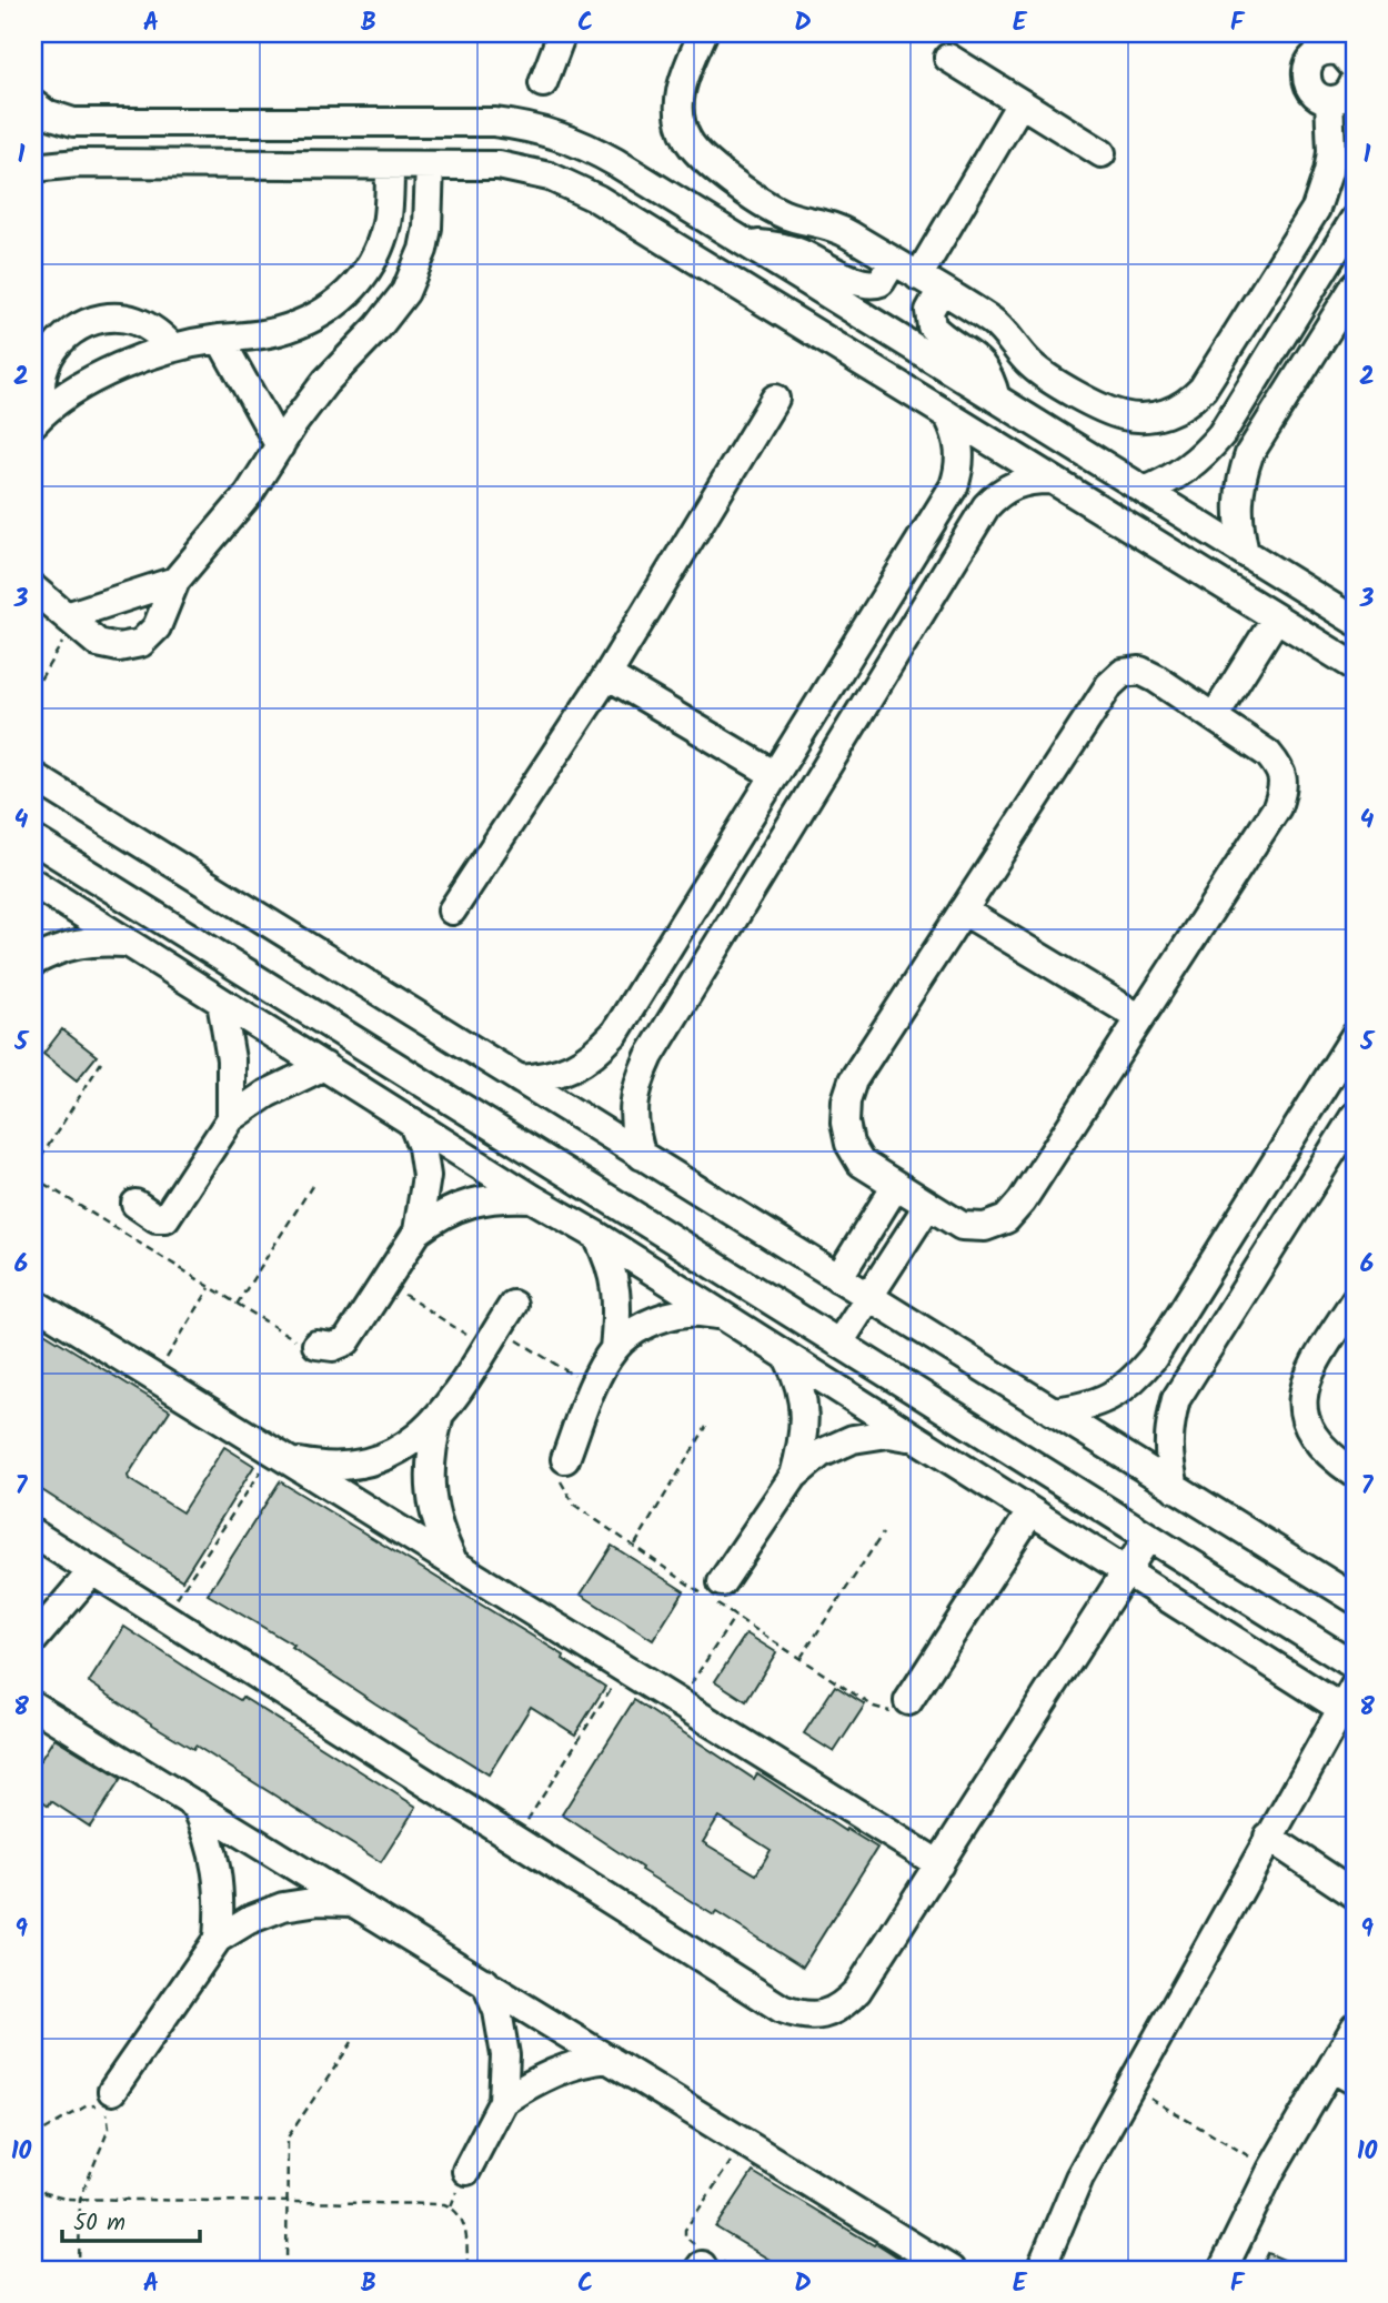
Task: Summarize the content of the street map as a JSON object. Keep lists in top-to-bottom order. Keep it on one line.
{"scale_bar":"50 m","grid":{"columns":["A","B","C","D","E","F"],"rows":["1","2","3","4","5","6","7","8","9","10"]}}
